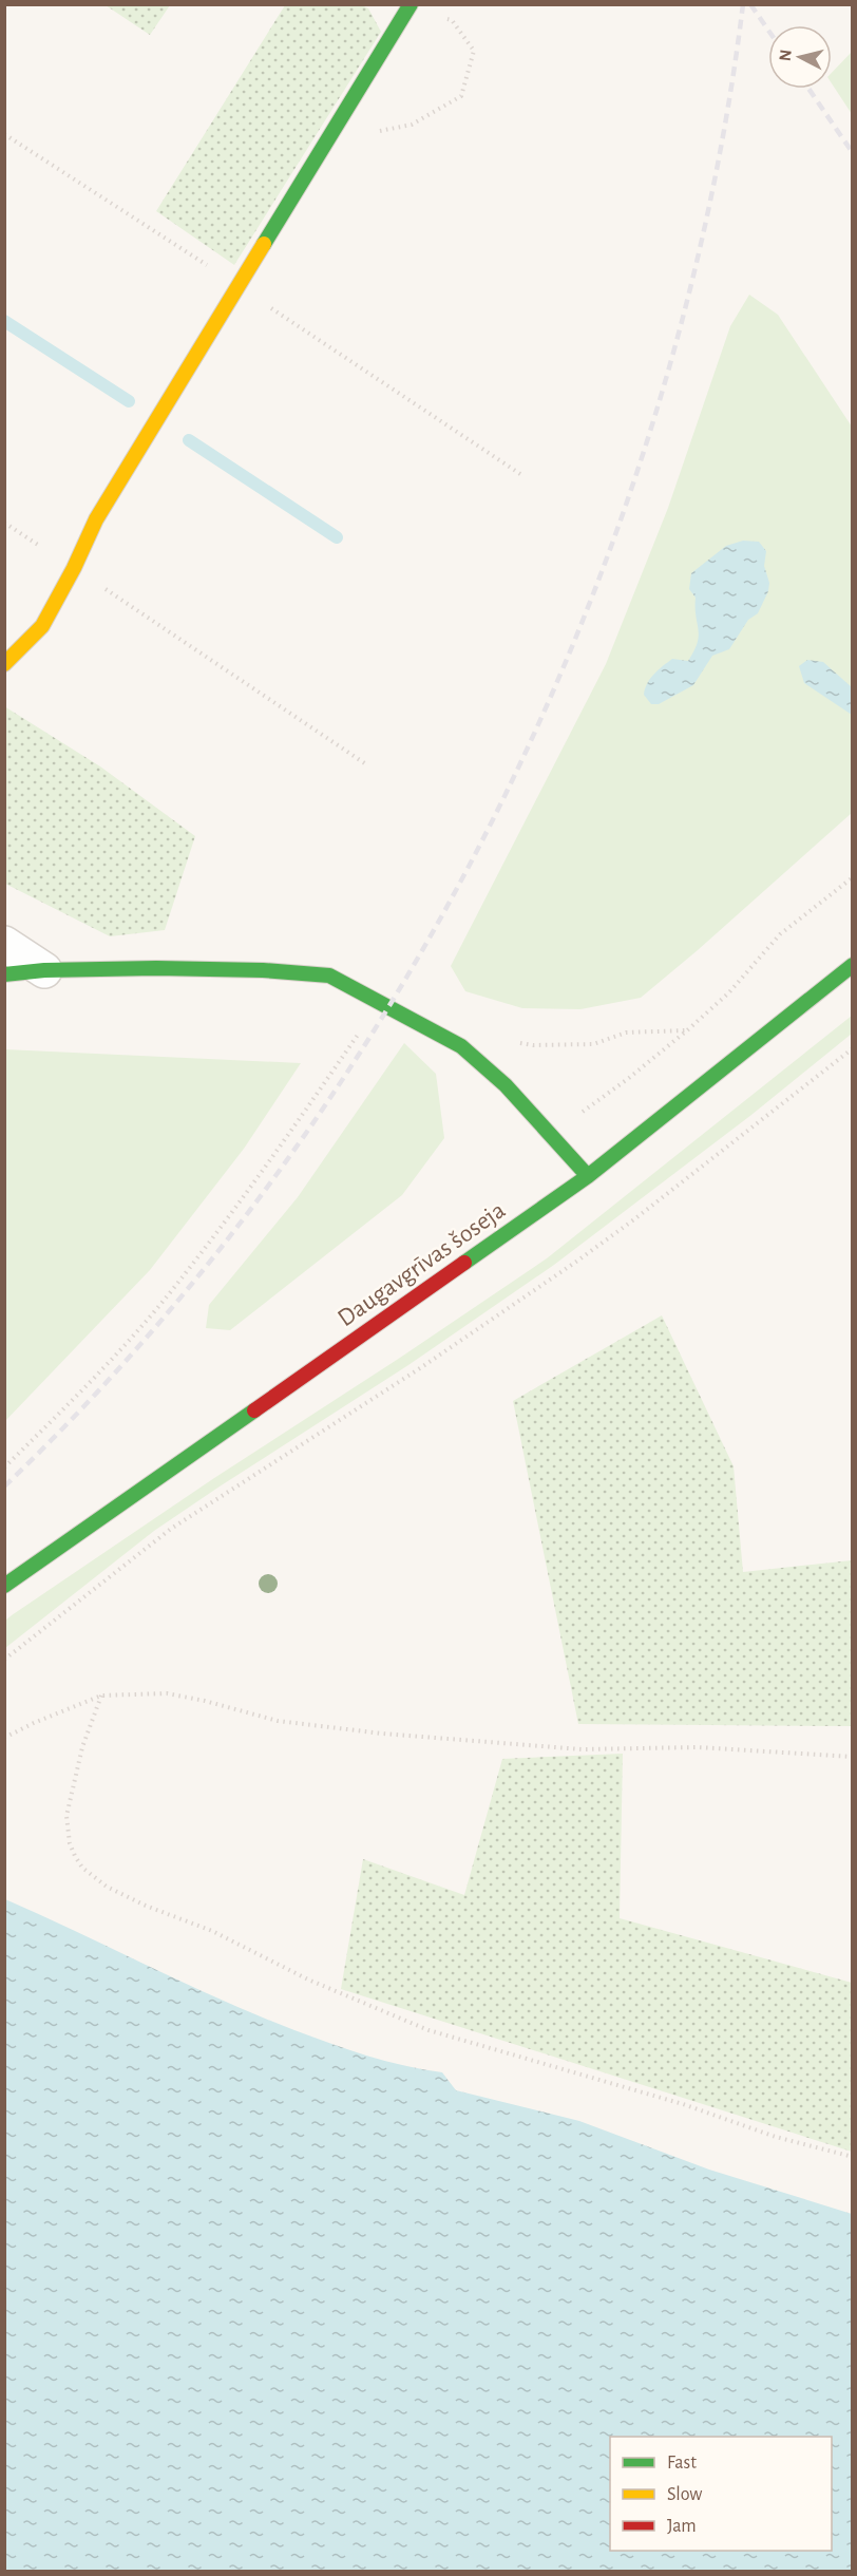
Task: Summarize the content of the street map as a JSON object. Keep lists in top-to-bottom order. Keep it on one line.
{"streets":{"street":["Daugavgrīvas šoseja"]},"legend":["Fast","Slow","Jam"],"north":"left"}
